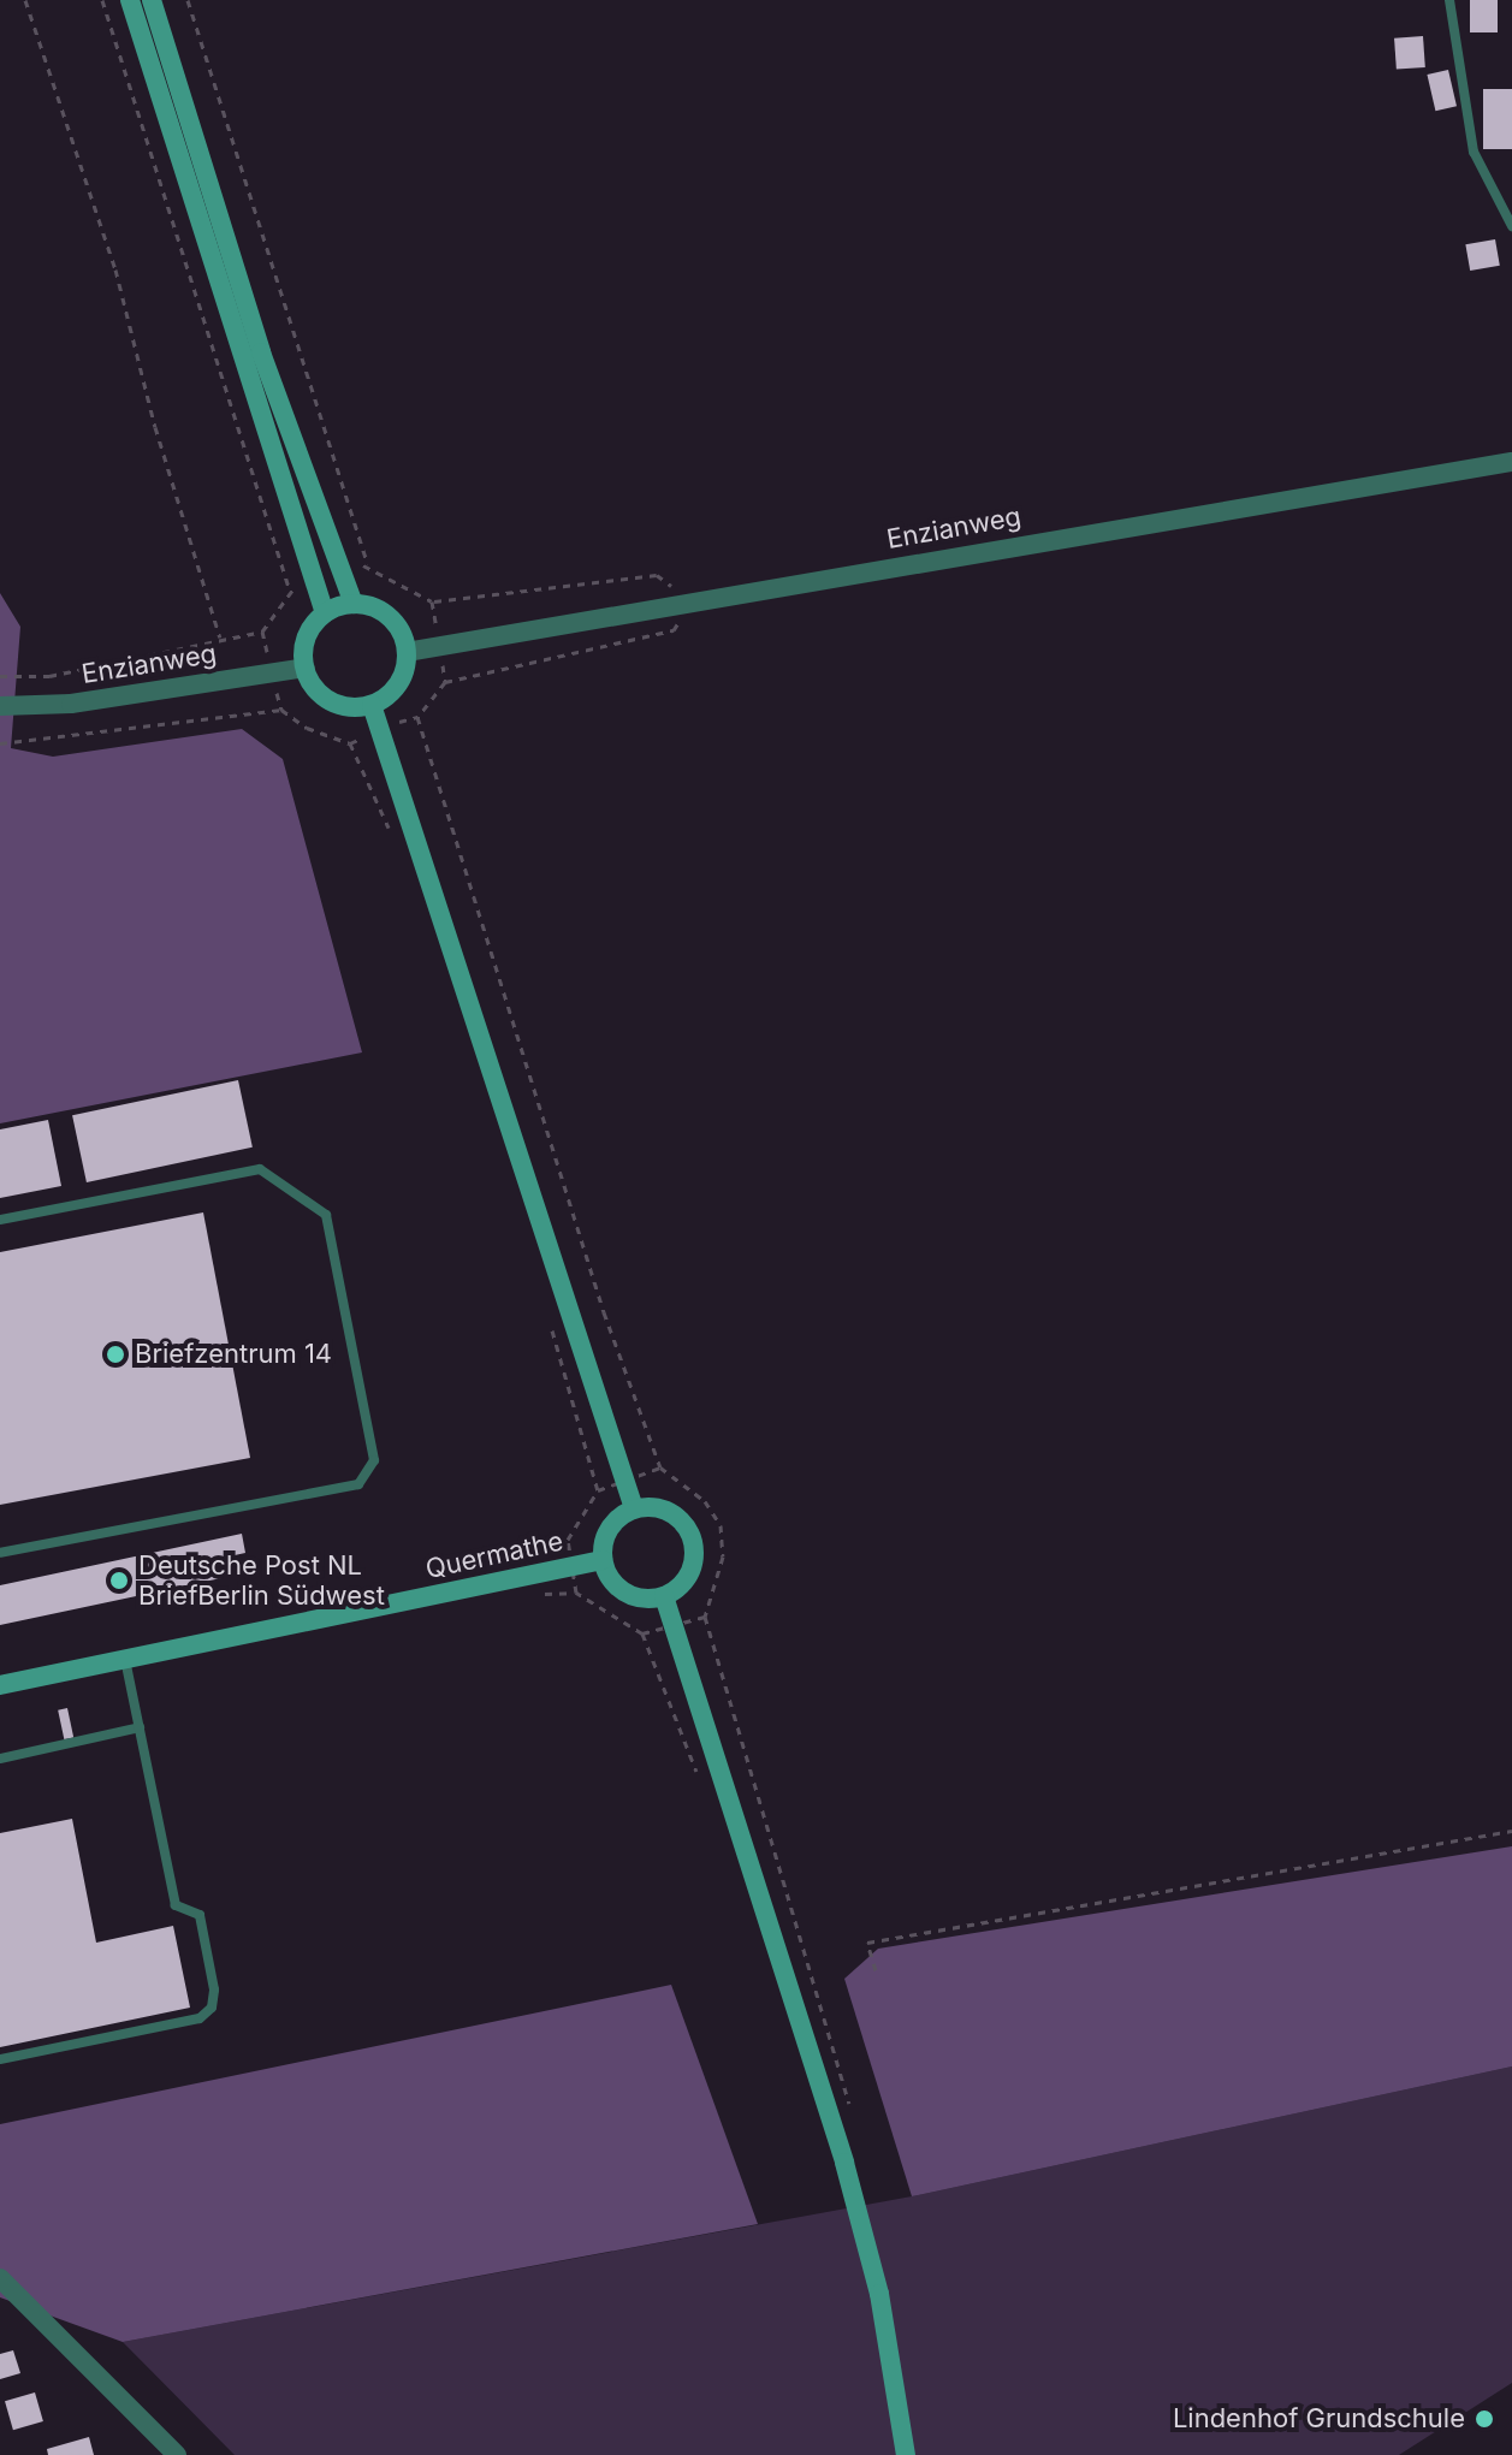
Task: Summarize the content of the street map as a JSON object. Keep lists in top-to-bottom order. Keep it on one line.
{"streets":{"main road":["Quermathe"],"street":["Enzianweg"]},"places":["Briefzentrum 14","Deutsche Post NL BriefBerlin Südwest","Lindenhof Grundschule"]}
